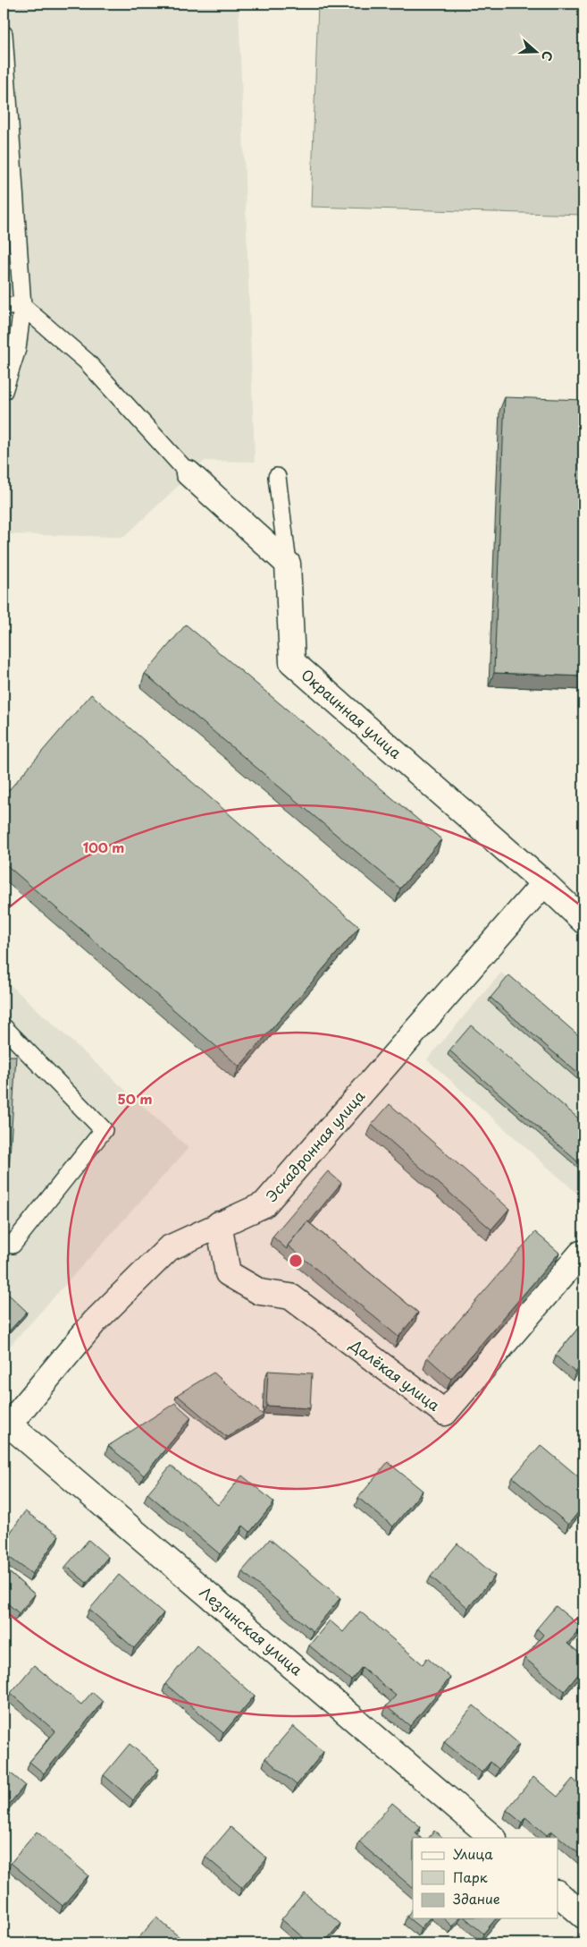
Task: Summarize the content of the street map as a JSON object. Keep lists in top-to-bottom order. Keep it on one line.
{"streets":{"street":["Окраинная улица","Эскадронная улица","Далёкая улица","Лезгинская улица"]},"crossings":[["Окраинная улица","Эскадронная улица"],["Эскадронная улица","Далёкая улица"],["Эскадронная улица","Лезгинская улица"]],"legend":["Улица","Парк","Здание"],"north":"right","rings":["100 m","50 m"]}
